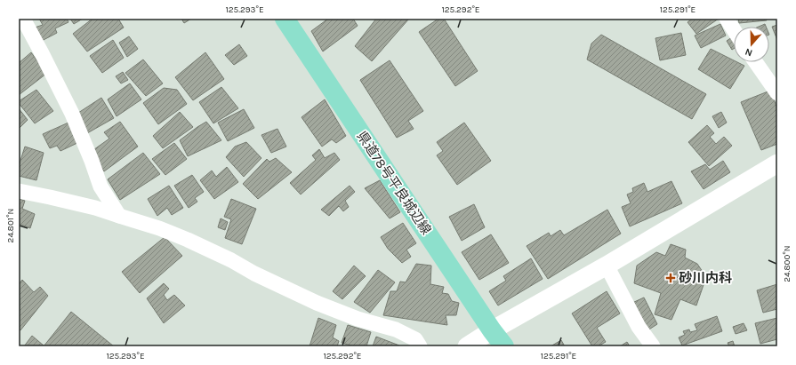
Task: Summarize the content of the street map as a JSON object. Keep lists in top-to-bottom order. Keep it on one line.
{"streets":{"main road":["県道78号平良城辺線"]},"places":{"health":["砂川内科"]},"north":"bottom","coordinates":["125.293°E","125.292°E","125.291°E","24.801°N","24.800°N"]}
